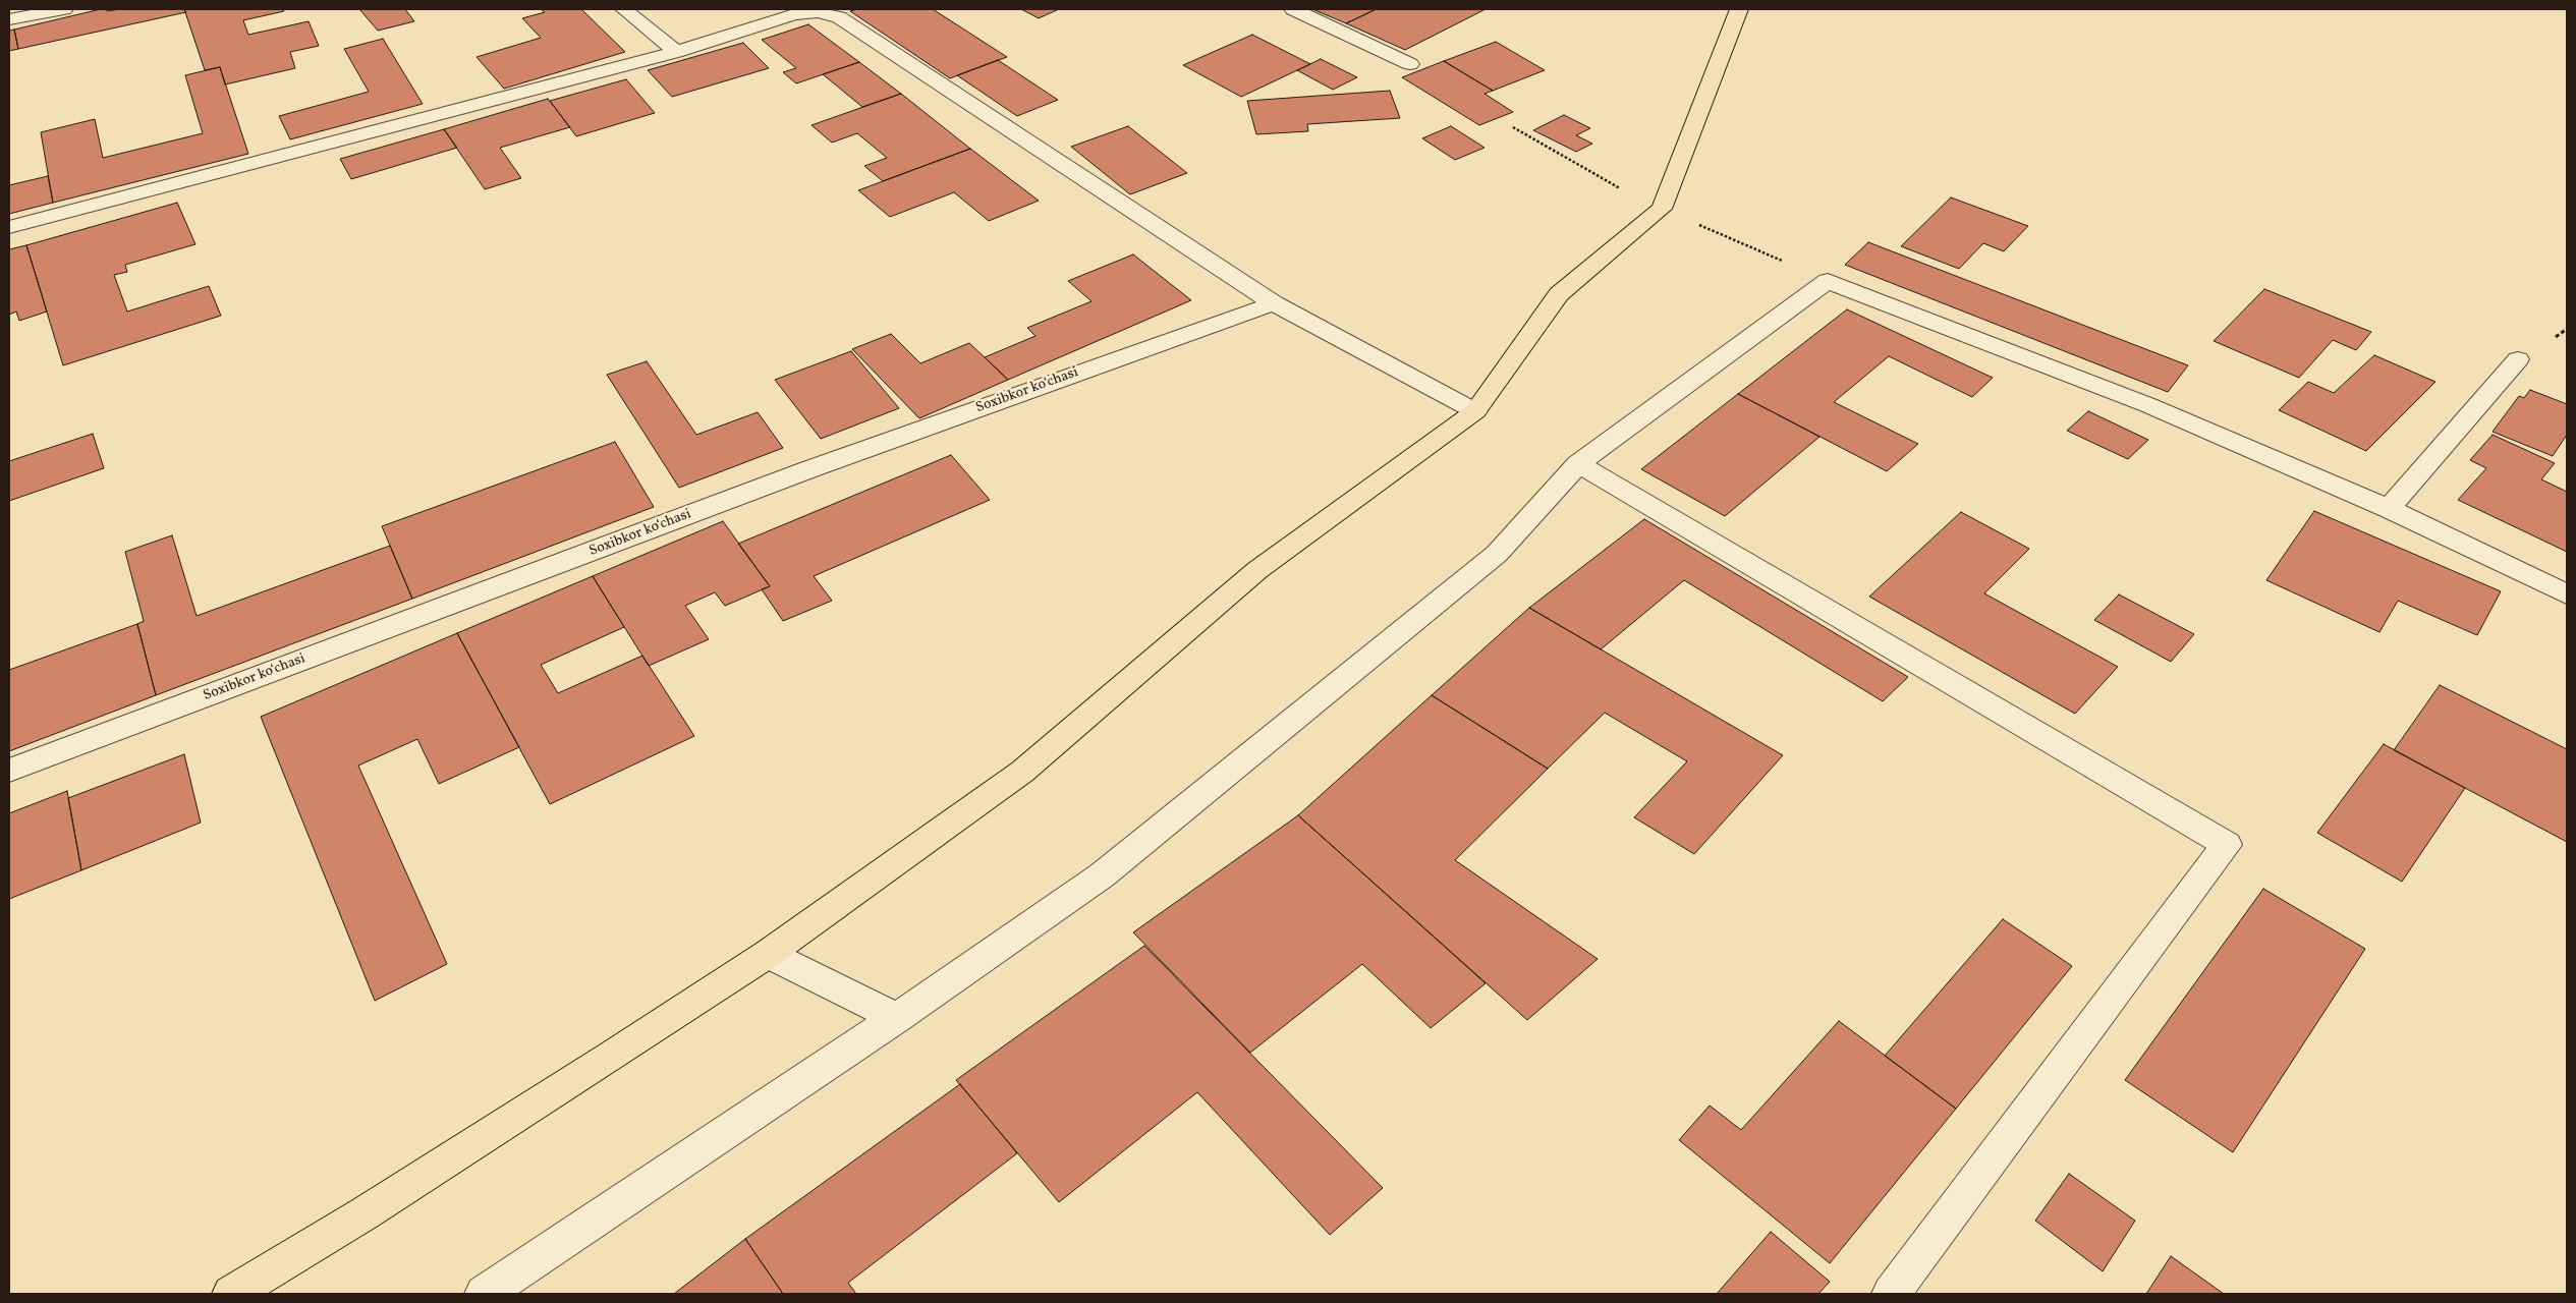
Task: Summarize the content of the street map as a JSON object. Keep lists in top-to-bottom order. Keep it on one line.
{"streets":{"street":["Soxibkor koʻchasi"]}}
